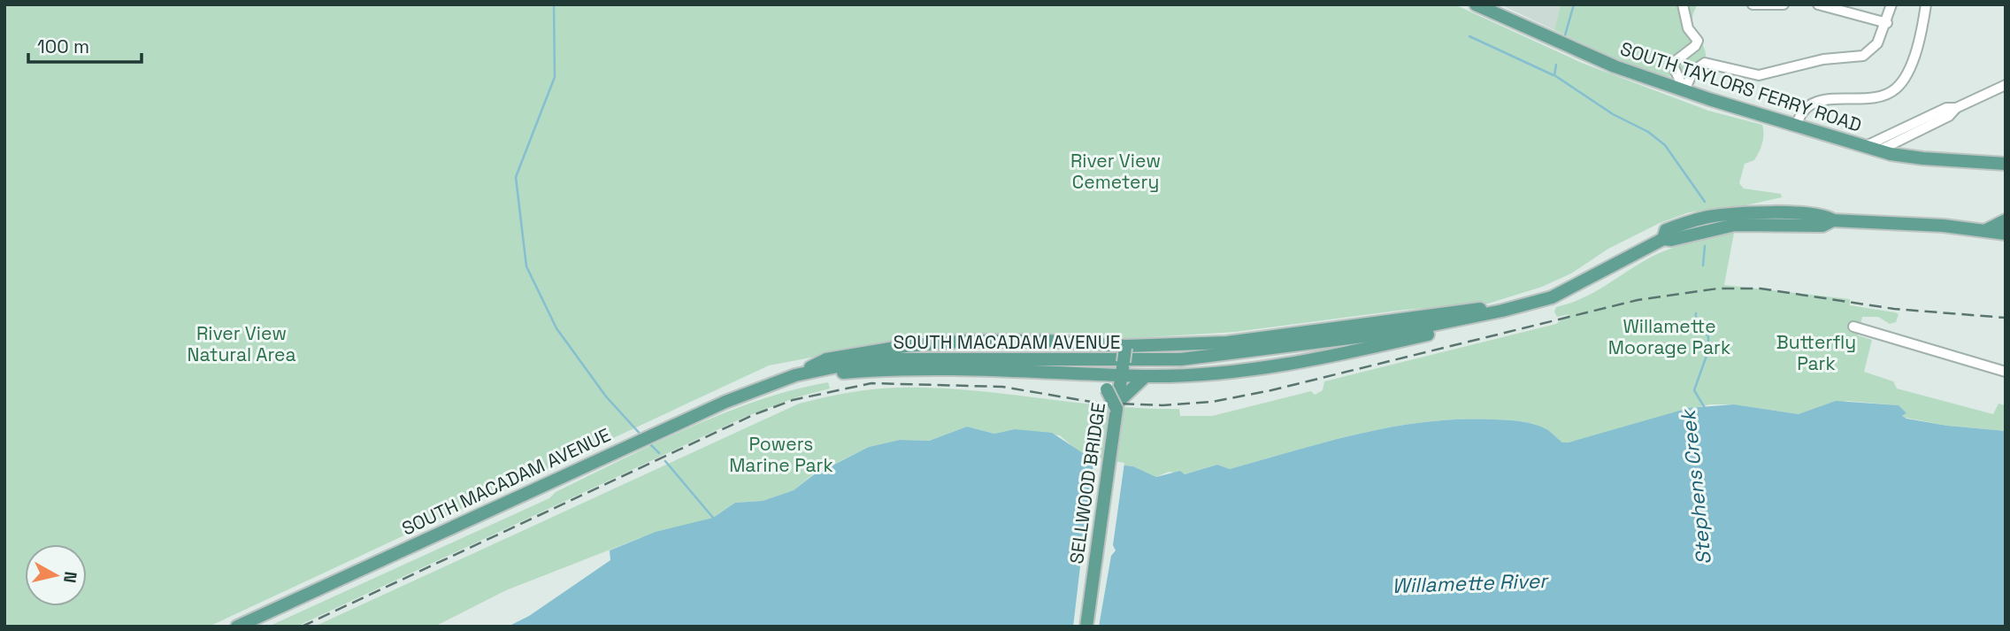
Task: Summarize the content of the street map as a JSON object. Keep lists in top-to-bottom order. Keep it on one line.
{"streets":{"main road":["SOUTH TAYLORS FERRY ROAD","SOUTH MACADAM AVENUE","SELLWOOD BRIDGE"]},"water":["Stephens Creek","Willamette River"],"parks":["River View Cemetery","Willamette Moorage Park","River View Natural Area","Butterfly Park","Powers Marine Park"],"scale_bar":"100 m","north":"right"}
